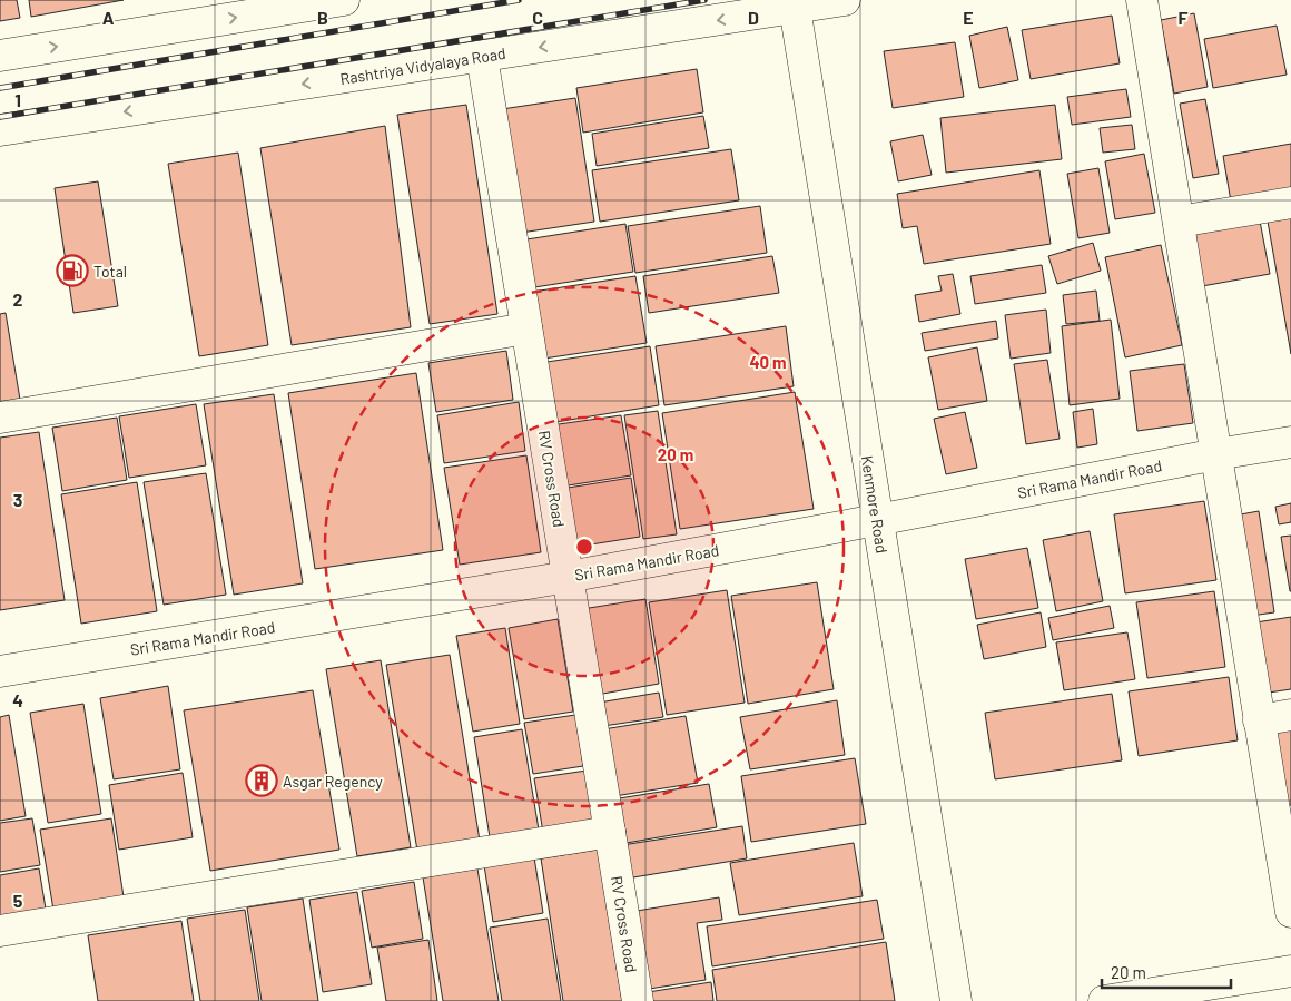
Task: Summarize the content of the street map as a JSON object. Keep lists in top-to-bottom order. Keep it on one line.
{"streets":{"street":["Rashtriya Vidyalaya Road","RV Cross Road","Sri Rama Mandir Road","Kenmore Road"]},"crossings":[["Rashtriya Vidyalaya Road","RV Cross Road"],["Rashtriya Vidyalaya Road","Kenmore Road"],["RV Cross Road","Sri Rama Mandir Road"],["Sri Rama Mandir Road","Kenmore Road"]],"places":{"fuel station":["Total"],"building":["Asgar Regency"]},"scale_bar":"20 m","grid":{"columns":["A","B","C","D","E","F"],"rows":["1","2","3","4","5"]},"rings":["40 m","20 m"]}
